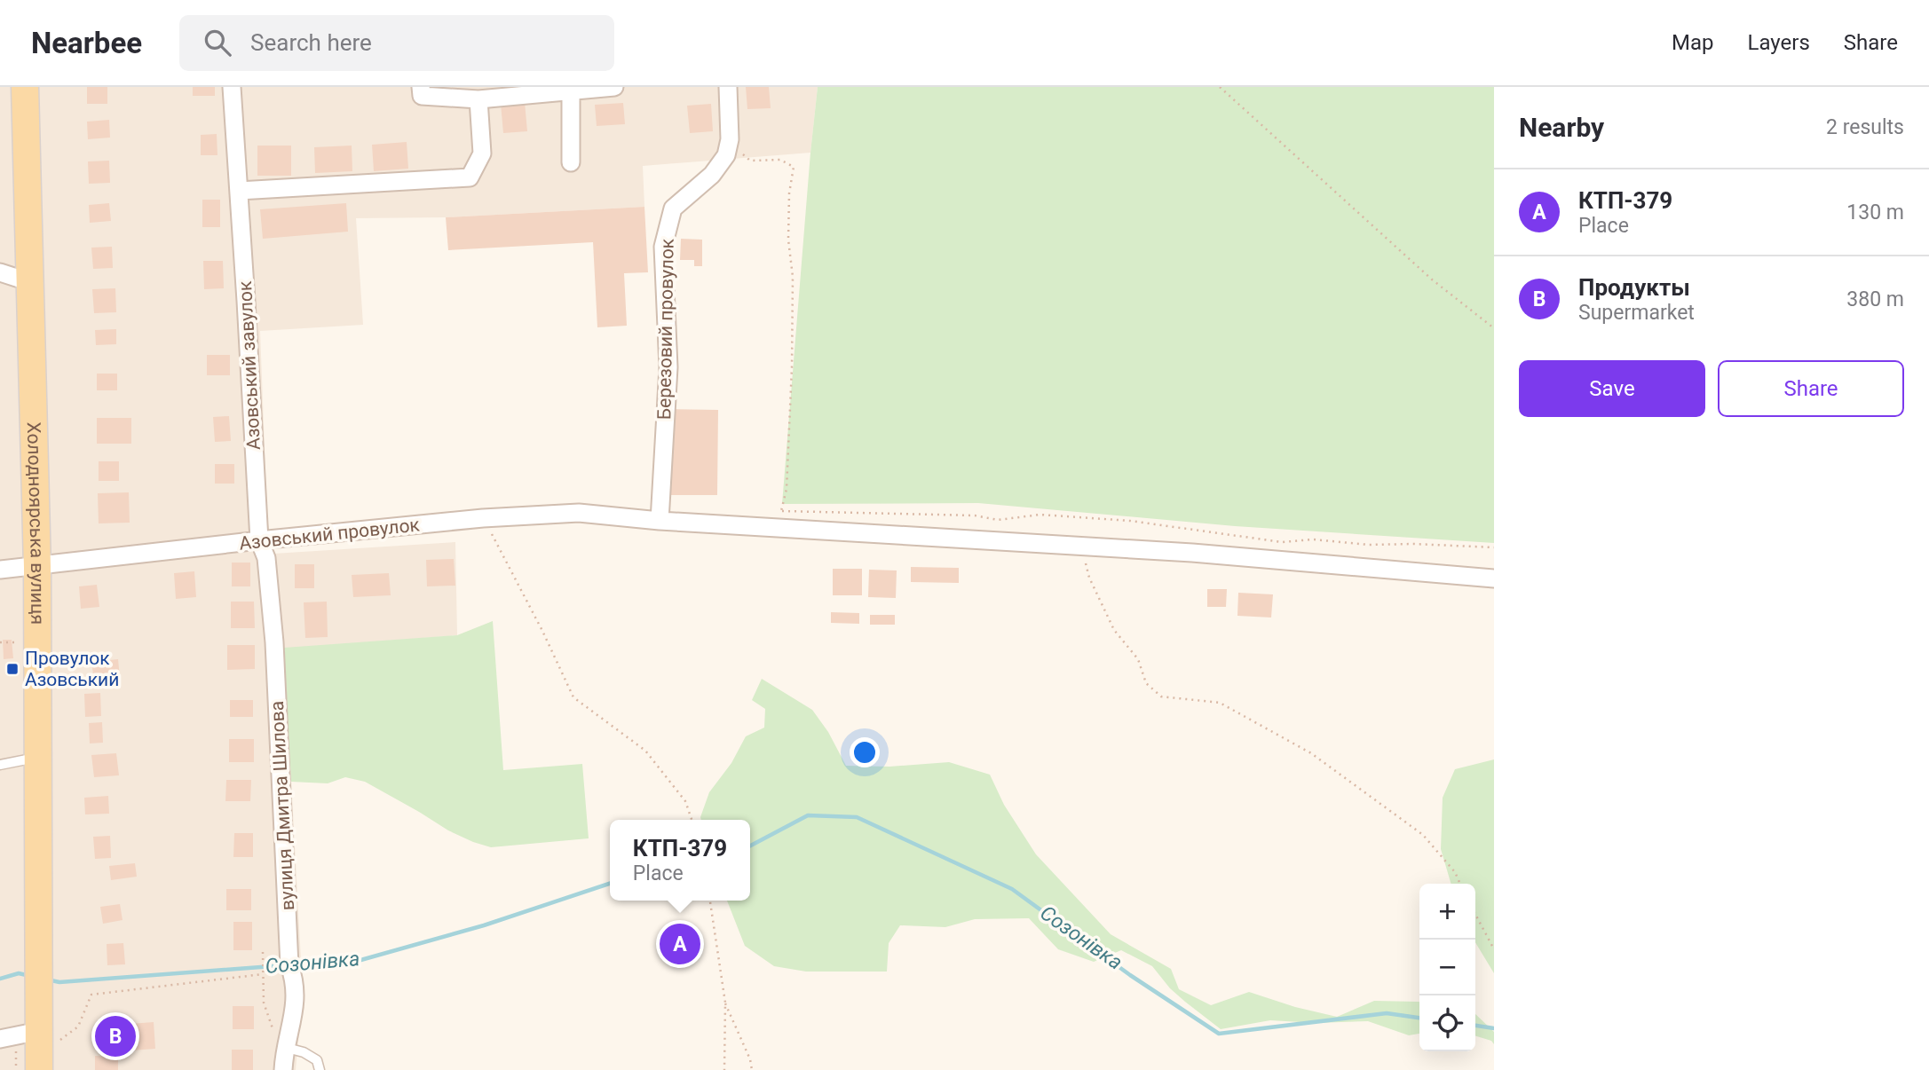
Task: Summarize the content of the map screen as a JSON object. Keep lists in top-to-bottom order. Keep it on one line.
{"streets":{"main road":["Холодноярська вулиця"],"street":["Березовий провулок","Азовський завулок","Азовський провулок","вулиця Дмитра Шилова"]},"crossings":[["Березовий провулок","Азовський провулок"],["Азовський завулок","Азовський провулок"],["Азовський завулок","вулиця Дмитра Шилова"],["Холодноярська вулиця","Азовський провулок"],["Азовський провулок","вулиця Дмитра Шилова"]],"water":["Созонівка"],"places":{"transit":["Провулок Азовський"]},"page":{"header":"Nearbee","search":"Search here","nav":["Map","Layers","Share"],"heading":["Nearby","2 results"],"list":[{"mark":"A","name":"КТП-379","note":"Place","value":"130 m"},{"mark":"B","name":"Продукты","note":"Supermarket","value":"380 m"}],"buttons":["Save","Share"],"popup":["КТП-379","Place"],"map_buttons":["+","−"],"pins":["A","B"]}}
